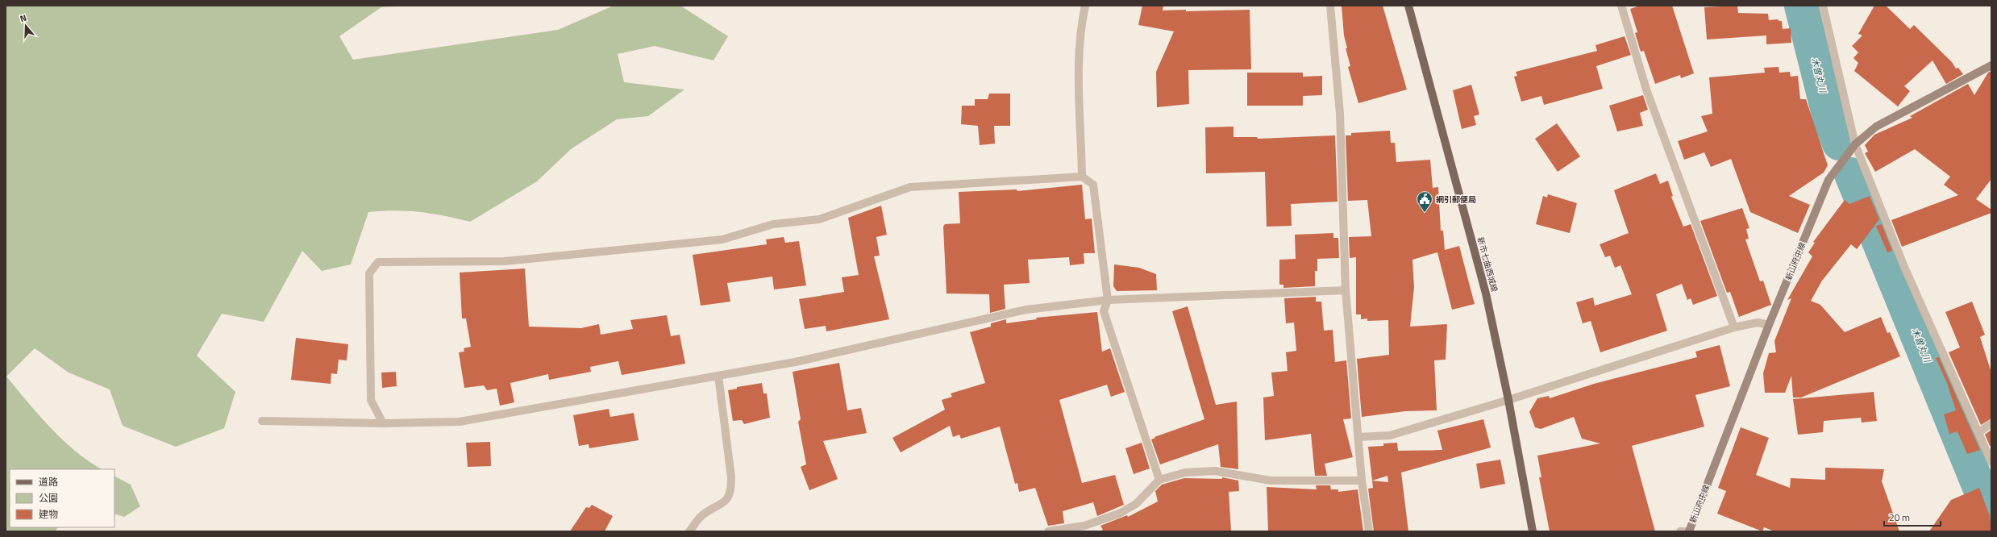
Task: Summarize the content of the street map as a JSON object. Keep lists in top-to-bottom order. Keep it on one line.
{"streets":{"main road":["新山府中線","新市七曲西城線"]},"water":["木曽丸川"],"places":{"public building":["網引郵便局"]},"legend":["道路","公園","建物"],"scale_bar":"20 m","north":"top"}
